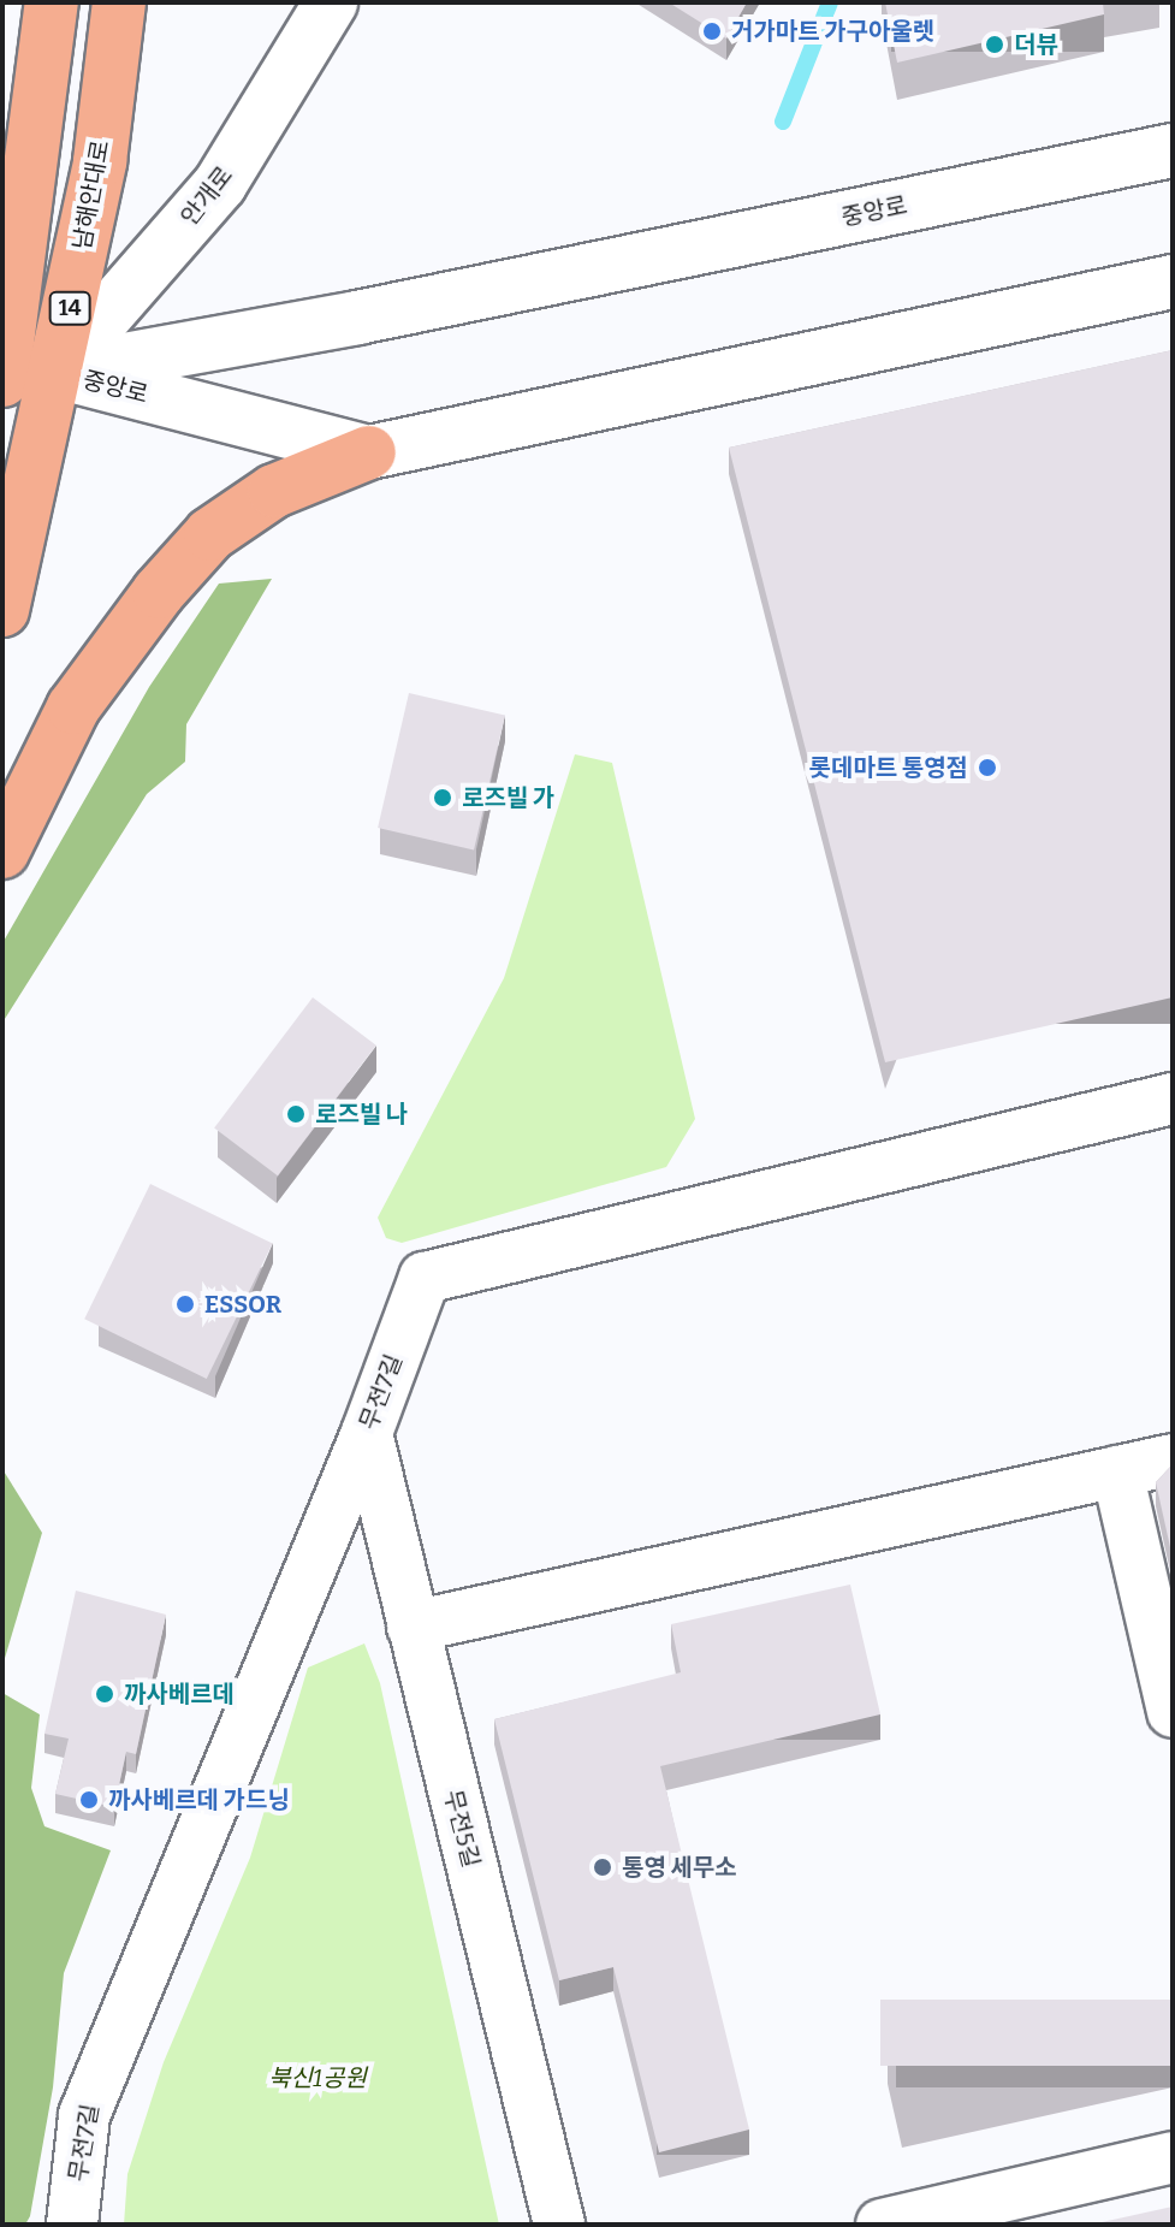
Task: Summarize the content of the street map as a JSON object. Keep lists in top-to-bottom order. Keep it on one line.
{"streets":{"main road":["남해안대로","14"],"street":["안개로","중앙로","무전7길","무전5길"]},"crossings":[["남해안대로","안개로"],["남해안대로","중앙로"],["안개로","중앙로"],["무전7길","무전5길"]],"parks":["북신1공원"],"places":["거가마트 가구아울렛","더뷰","롯데마트 통영점","로즈빌 가","로즈빌 나","ESSOR","까사베르데","까사베르데 가드닝","통영 세무소"]}
